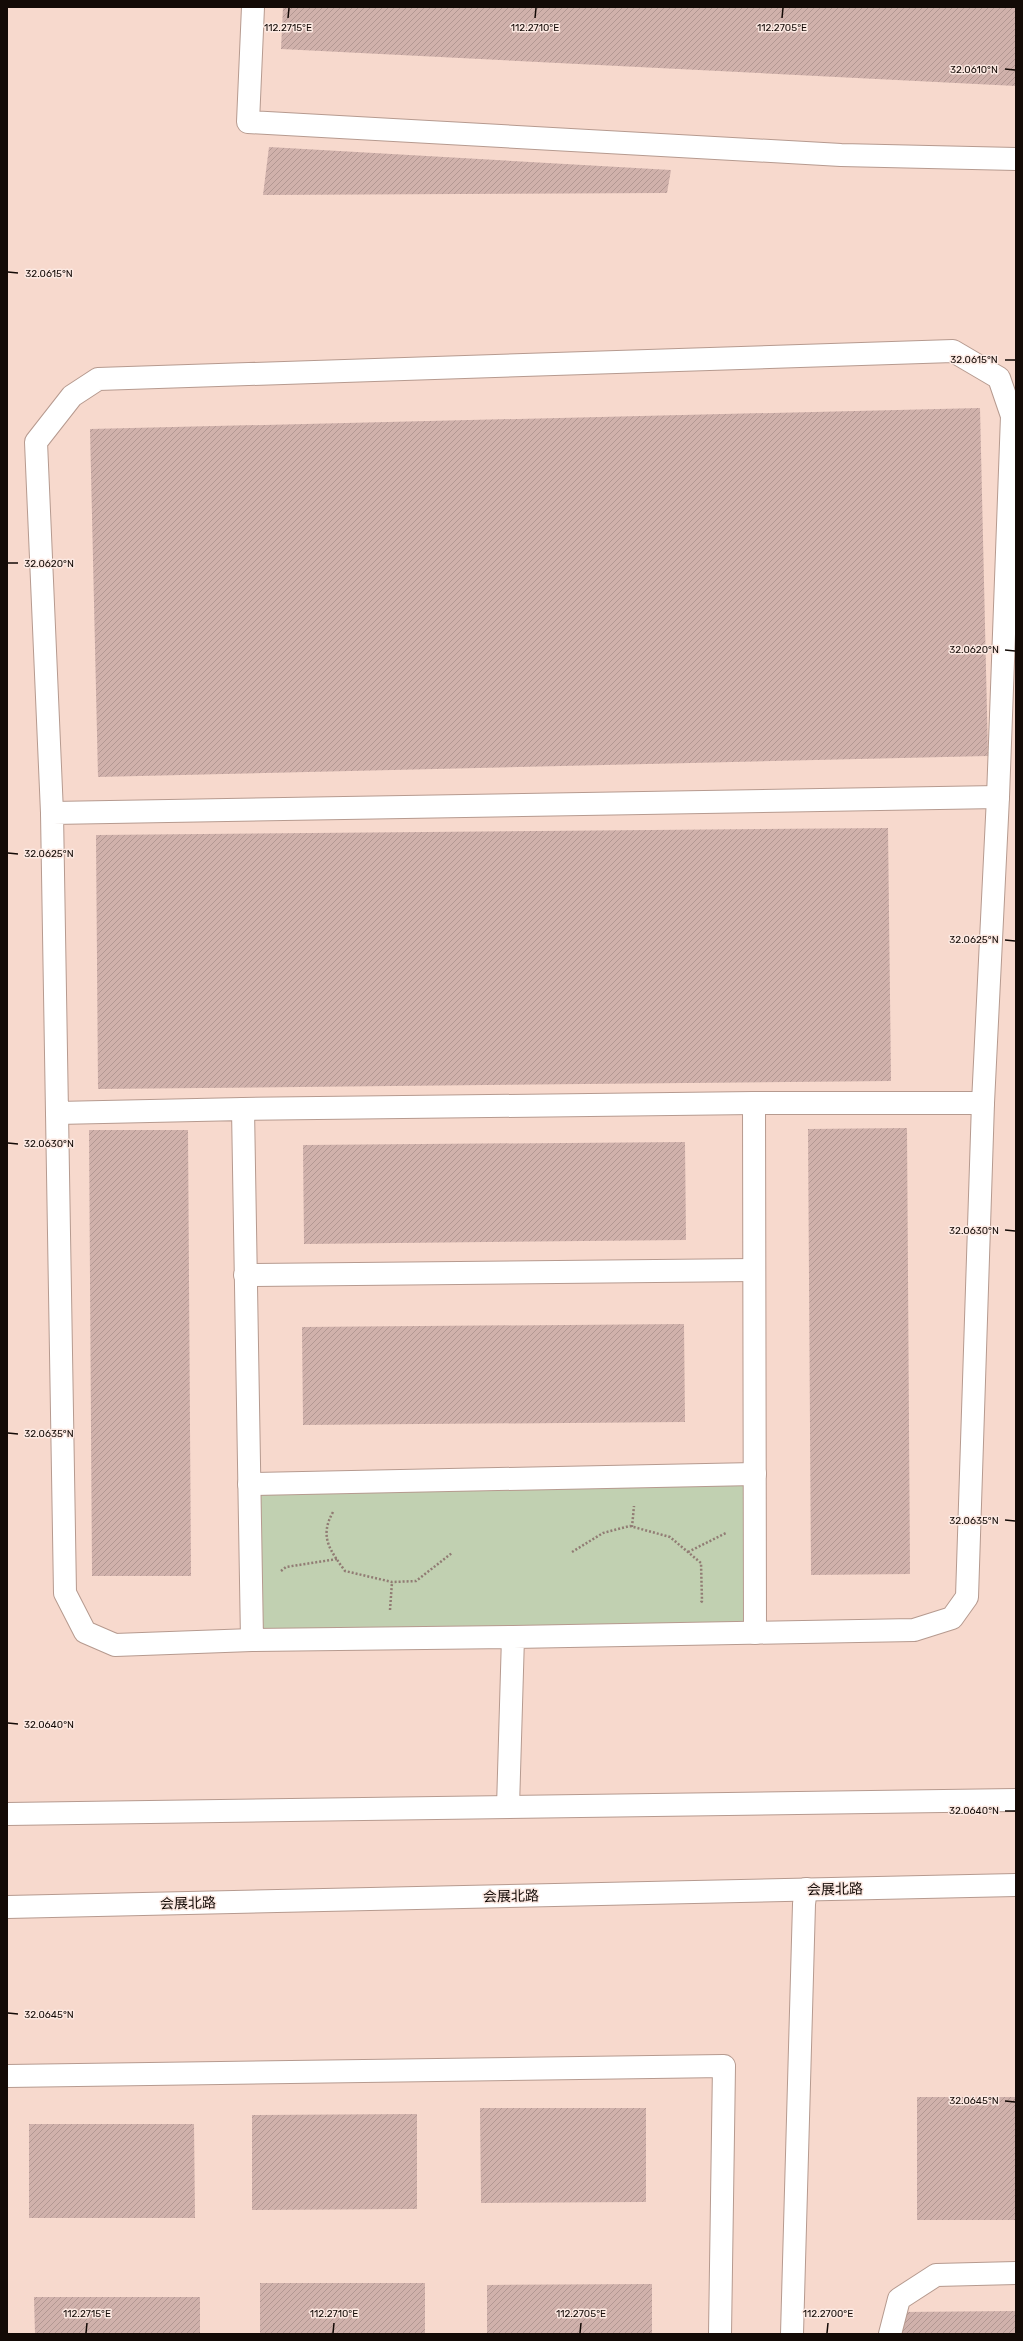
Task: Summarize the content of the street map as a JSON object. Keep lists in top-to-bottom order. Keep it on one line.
{"streets":{"main road":["会展北路"]},"coordinates":["112.2715°E","112.2710°E","112.2705°E","32.0610°N","32.0615°N","32.0620°N","32.0625°N","32.0630°N","32.0635°N","32.0640°N","32.0645°N","112.2700°E"]}
